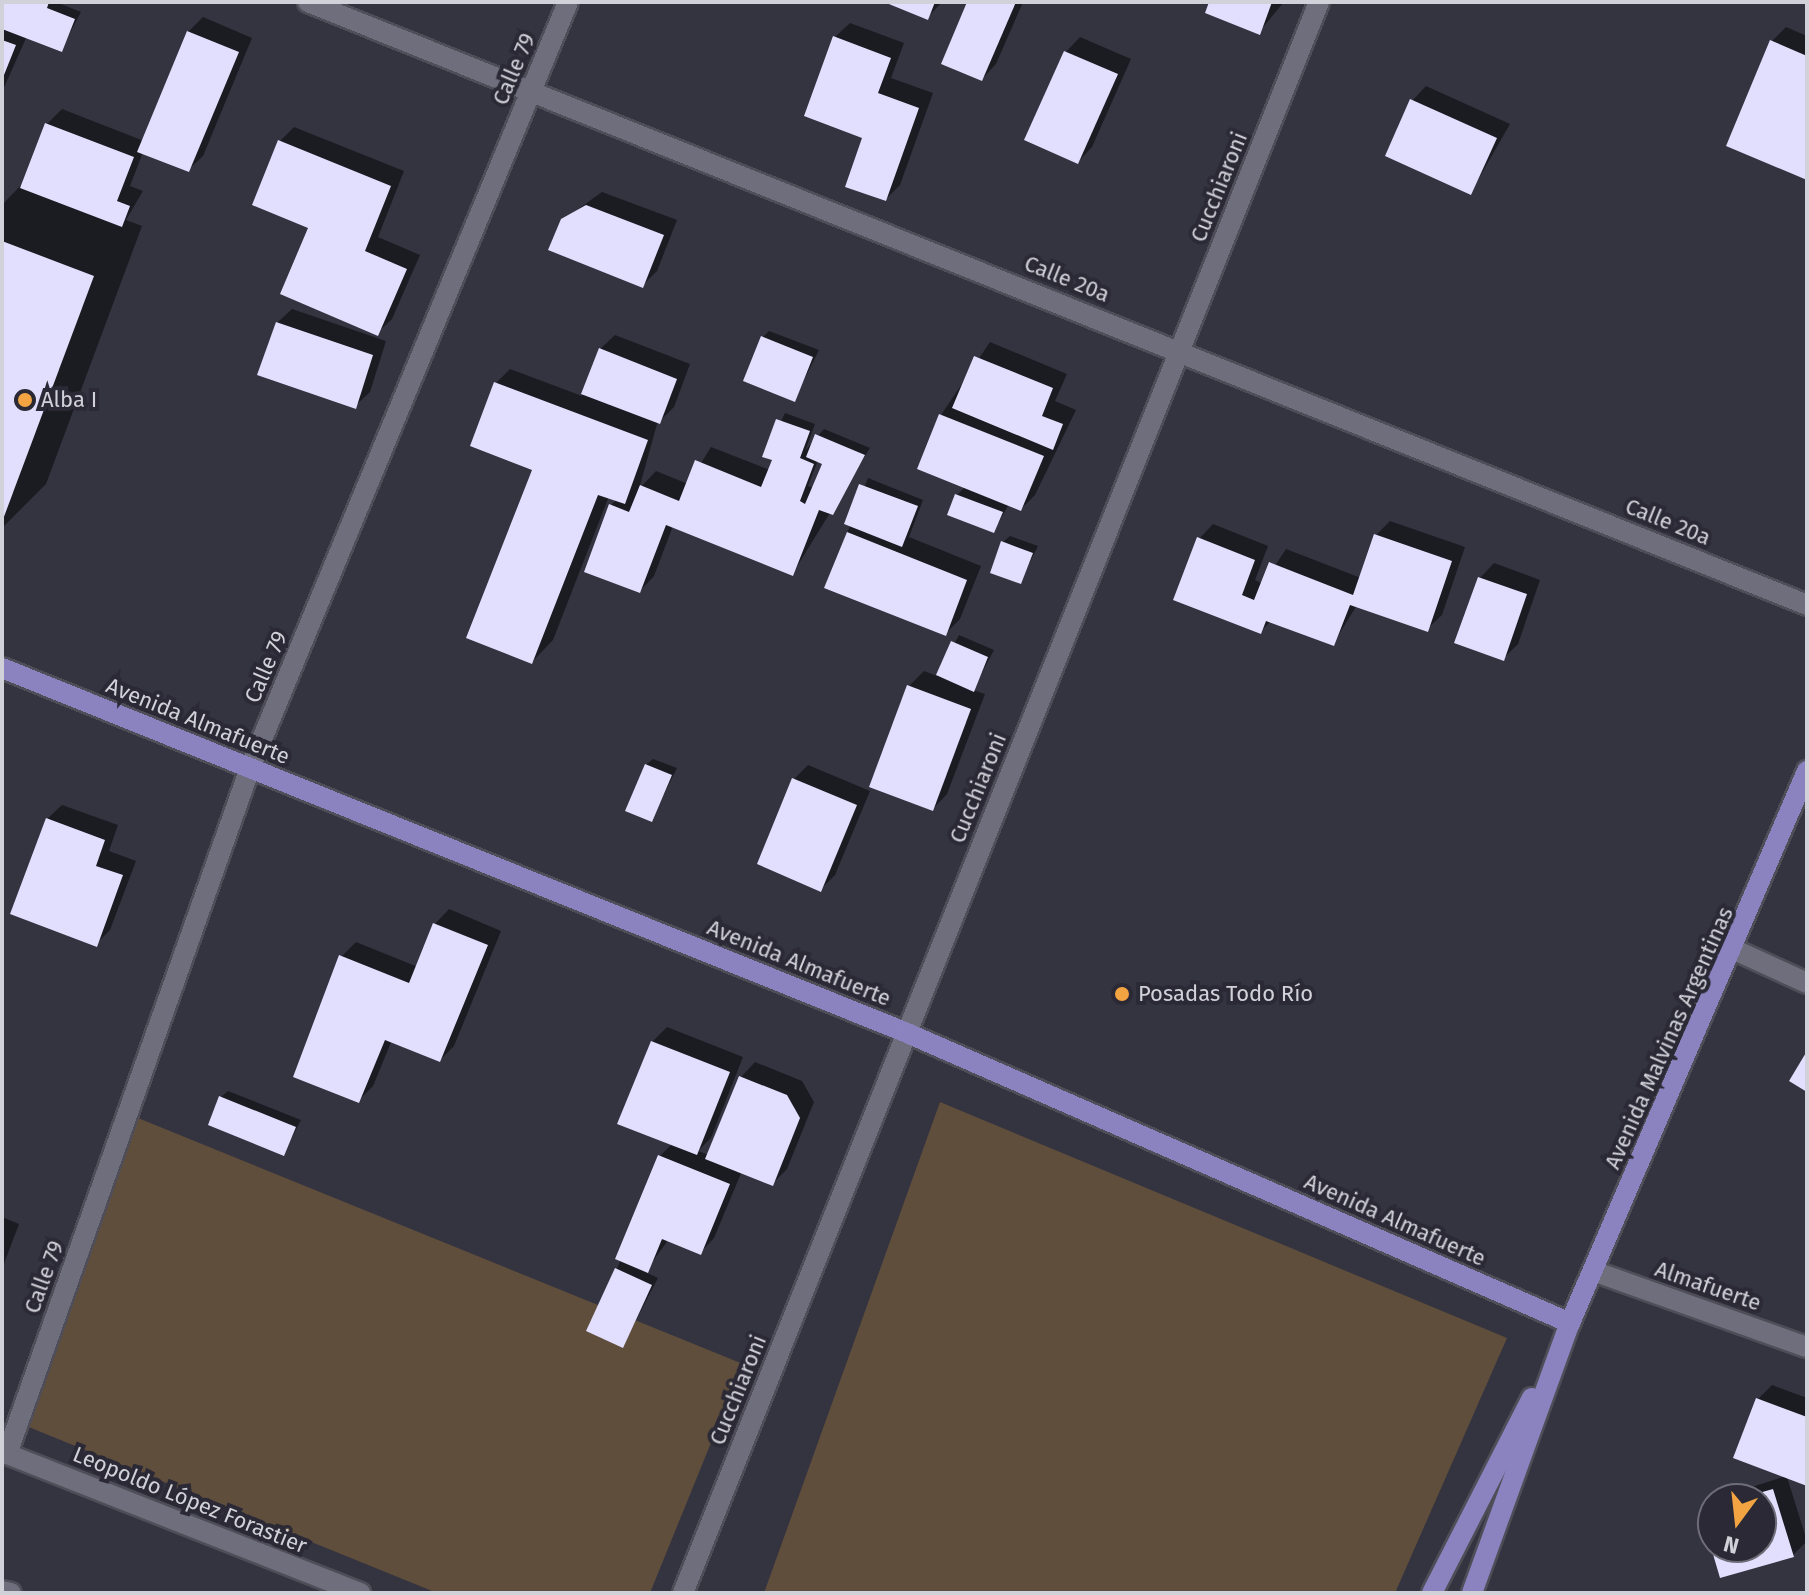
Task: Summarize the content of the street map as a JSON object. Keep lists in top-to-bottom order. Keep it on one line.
{"streets":{"main road":["Avenida Almafuerte","Avenida Malvinas Argentinas"],"street":["Calle 79","Cucchiaroni","Calle 20a","Almafuerte","Leopoldo López Forastier"]},"crossings":[["Calle 79","Calle 20a"],["Calle 79","Avenida Almafuerte"],["Calle 79","Leopoldo López Forastier"],["Cucchiaroni","Calle 20a"],["Cucchiaroni","Avenida Almafuerte"],["Avenida Almafuerte","Avenida Malvinas Argentinas"],["Avenida Malvinas Argentinas","Almafuerte"]],"places":["Alba I","Posadas Todo Río"],"north":"bottom"}
